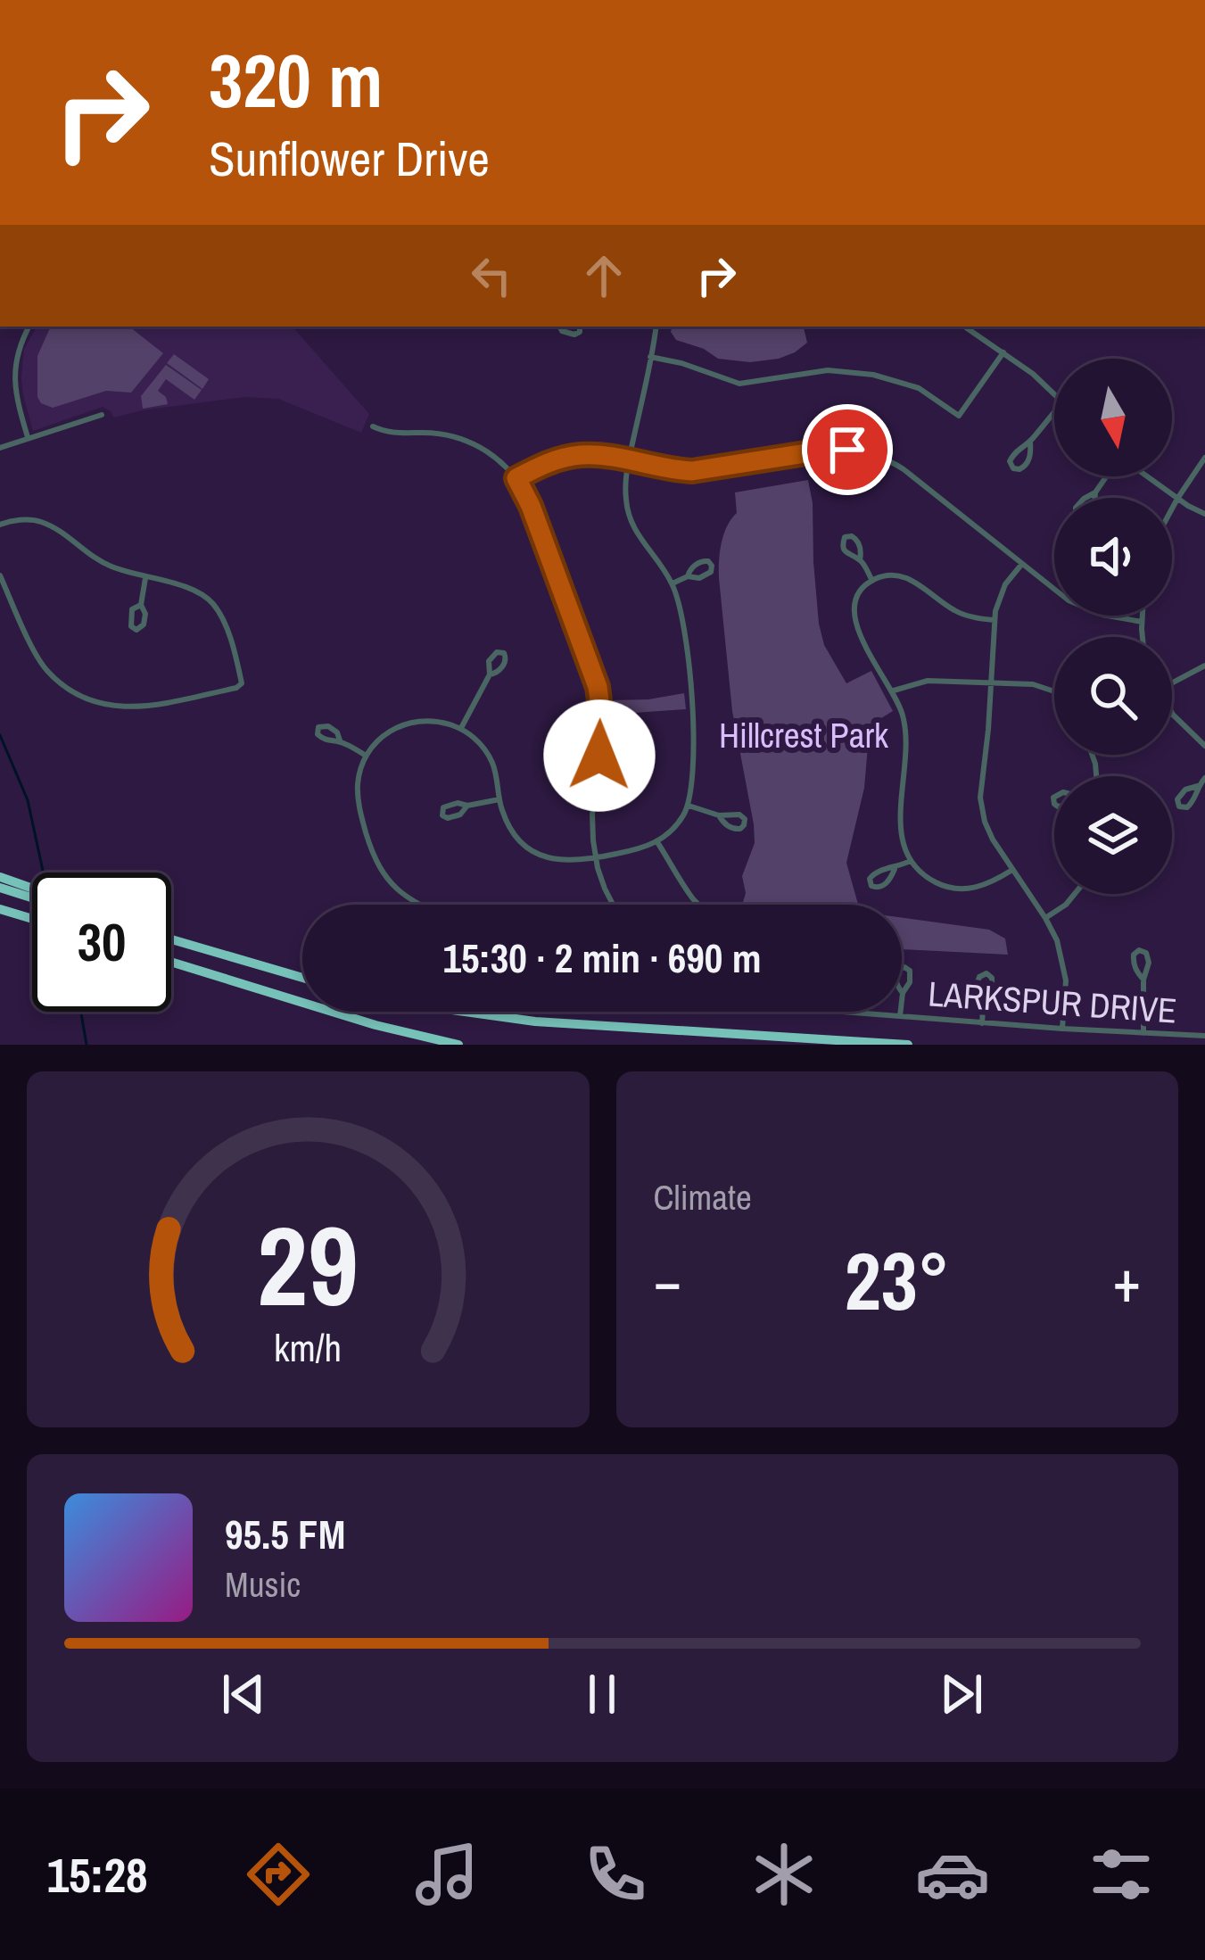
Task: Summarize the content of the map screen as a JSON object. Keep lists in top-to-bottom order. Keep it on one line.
{"streets":{"street":["LARKSPUR DRIVE"]},"parks":["Hillcrest Park"],"north":"bottom","page":{"turn":["320 m","Sunflower Drive"],"limit":"30","trip":"15:30 · 2 min · 690 m","tile":"Climate","heat":["−","23°","+"],"song":["95.5 FM","Music"],"tabs":"15:28","gauge":["29","km/h"]}}
